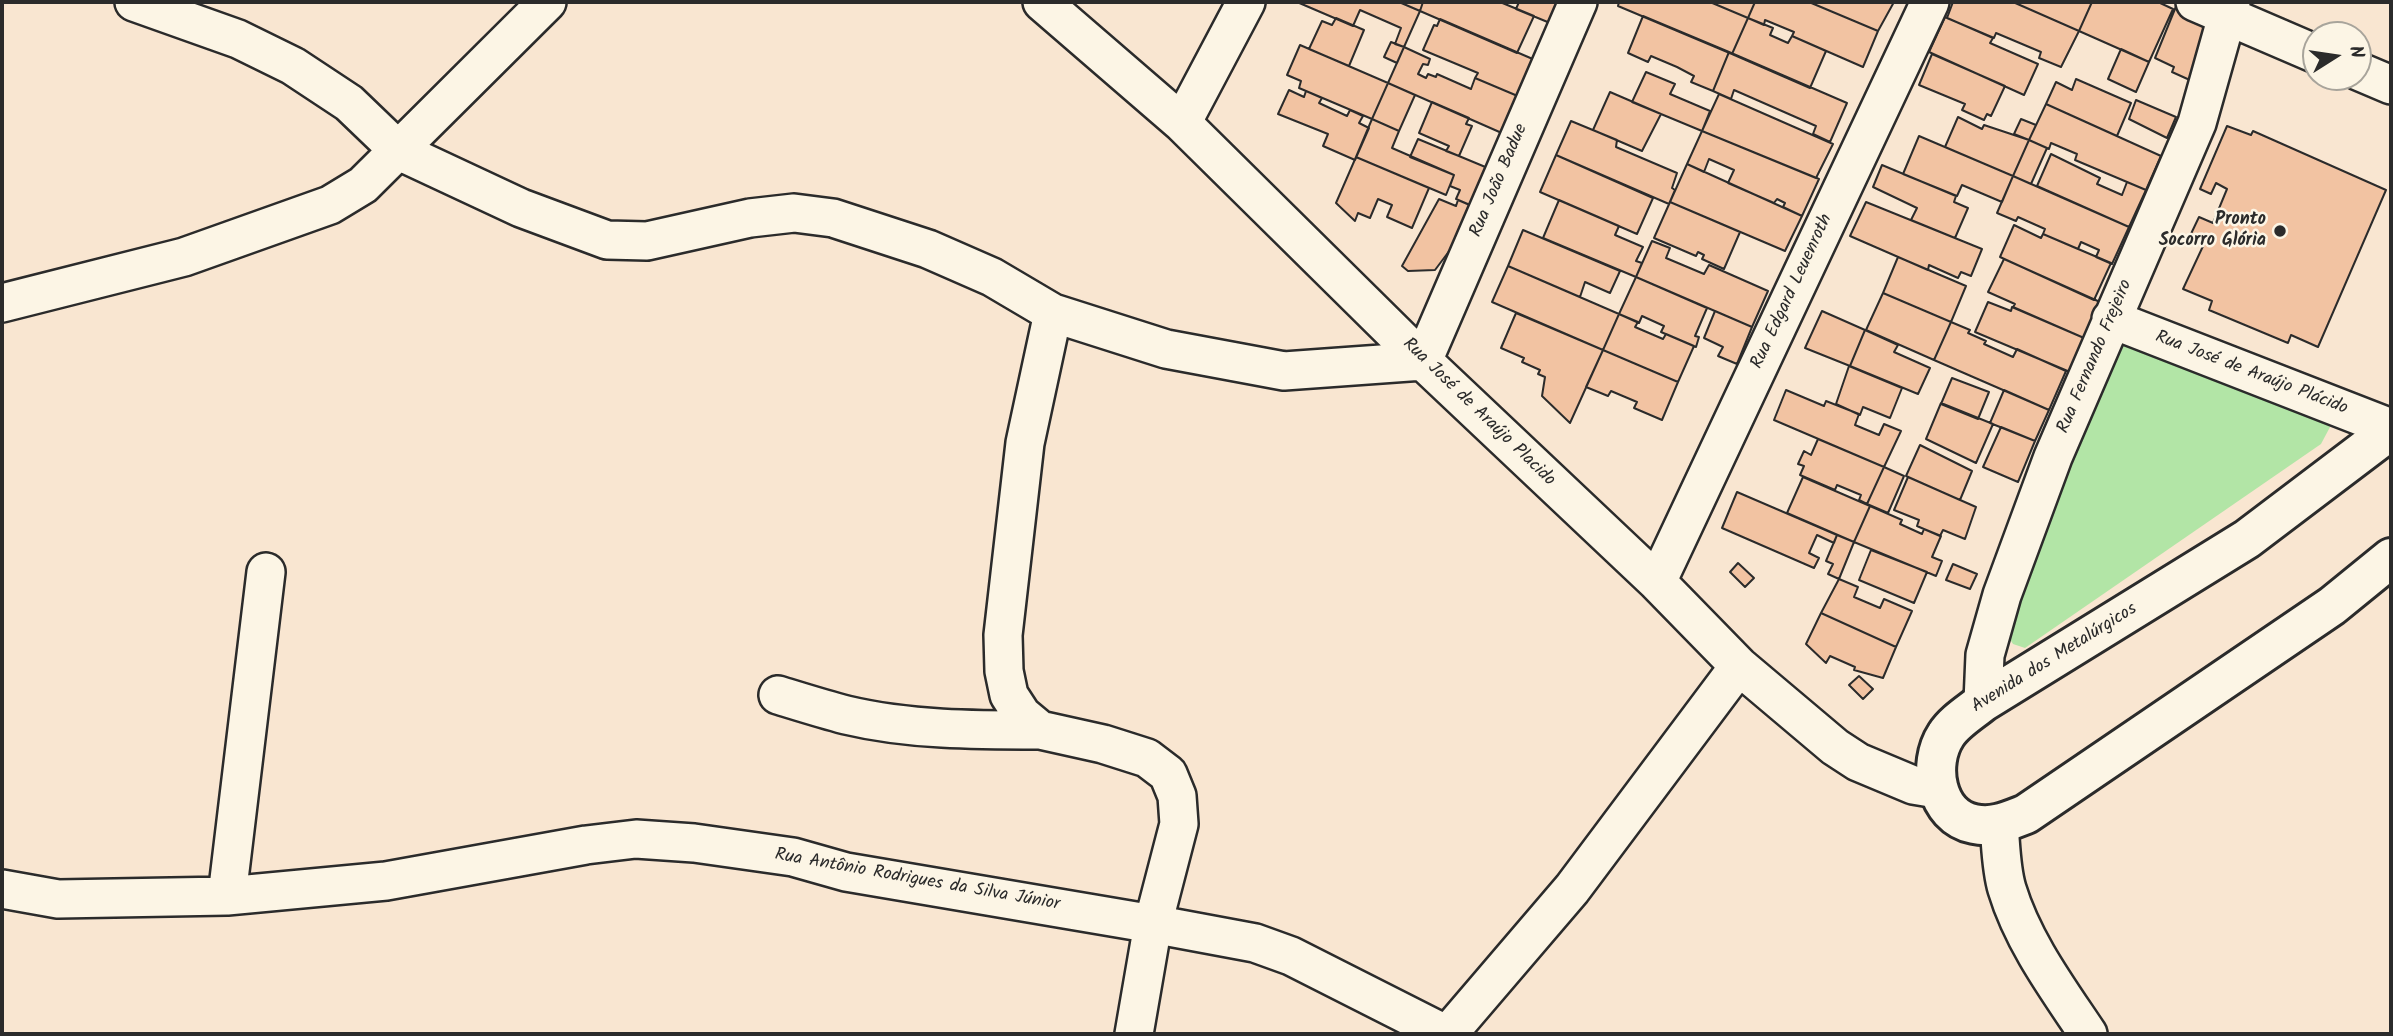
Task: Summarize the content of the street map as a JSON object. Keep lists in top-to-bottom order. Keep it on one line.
{"streets":{"street":["Rua João Badue","Rua Edgard Leuenroth","Rua Fernando Frejeiro","Rua José de Araújo Plácido","Rua José de Araújo Placido","Avenida dos Metalúrgicos","Rua Antônio Rodrigues da Silva Júnior"]},"crossings":[["Rua João Badue","Rua José de Araújo Placido"],["Rua Edgard Leuenroth","Rua José de Araújo Placido"],["Rua Fernando Frejeiro","Rua José de Araújo Plácido"],["Rua Fernando Frejeiro","Avenida dos Metalúrgicos"],["Rua José de Araújo Plácido","Avenida dos Metalúrgicos"],["Rua José de Araújo Placido","Avenida dos Metalúrgicos"]],"places":["Pronto Socorro Glória"],"north":"right"}
